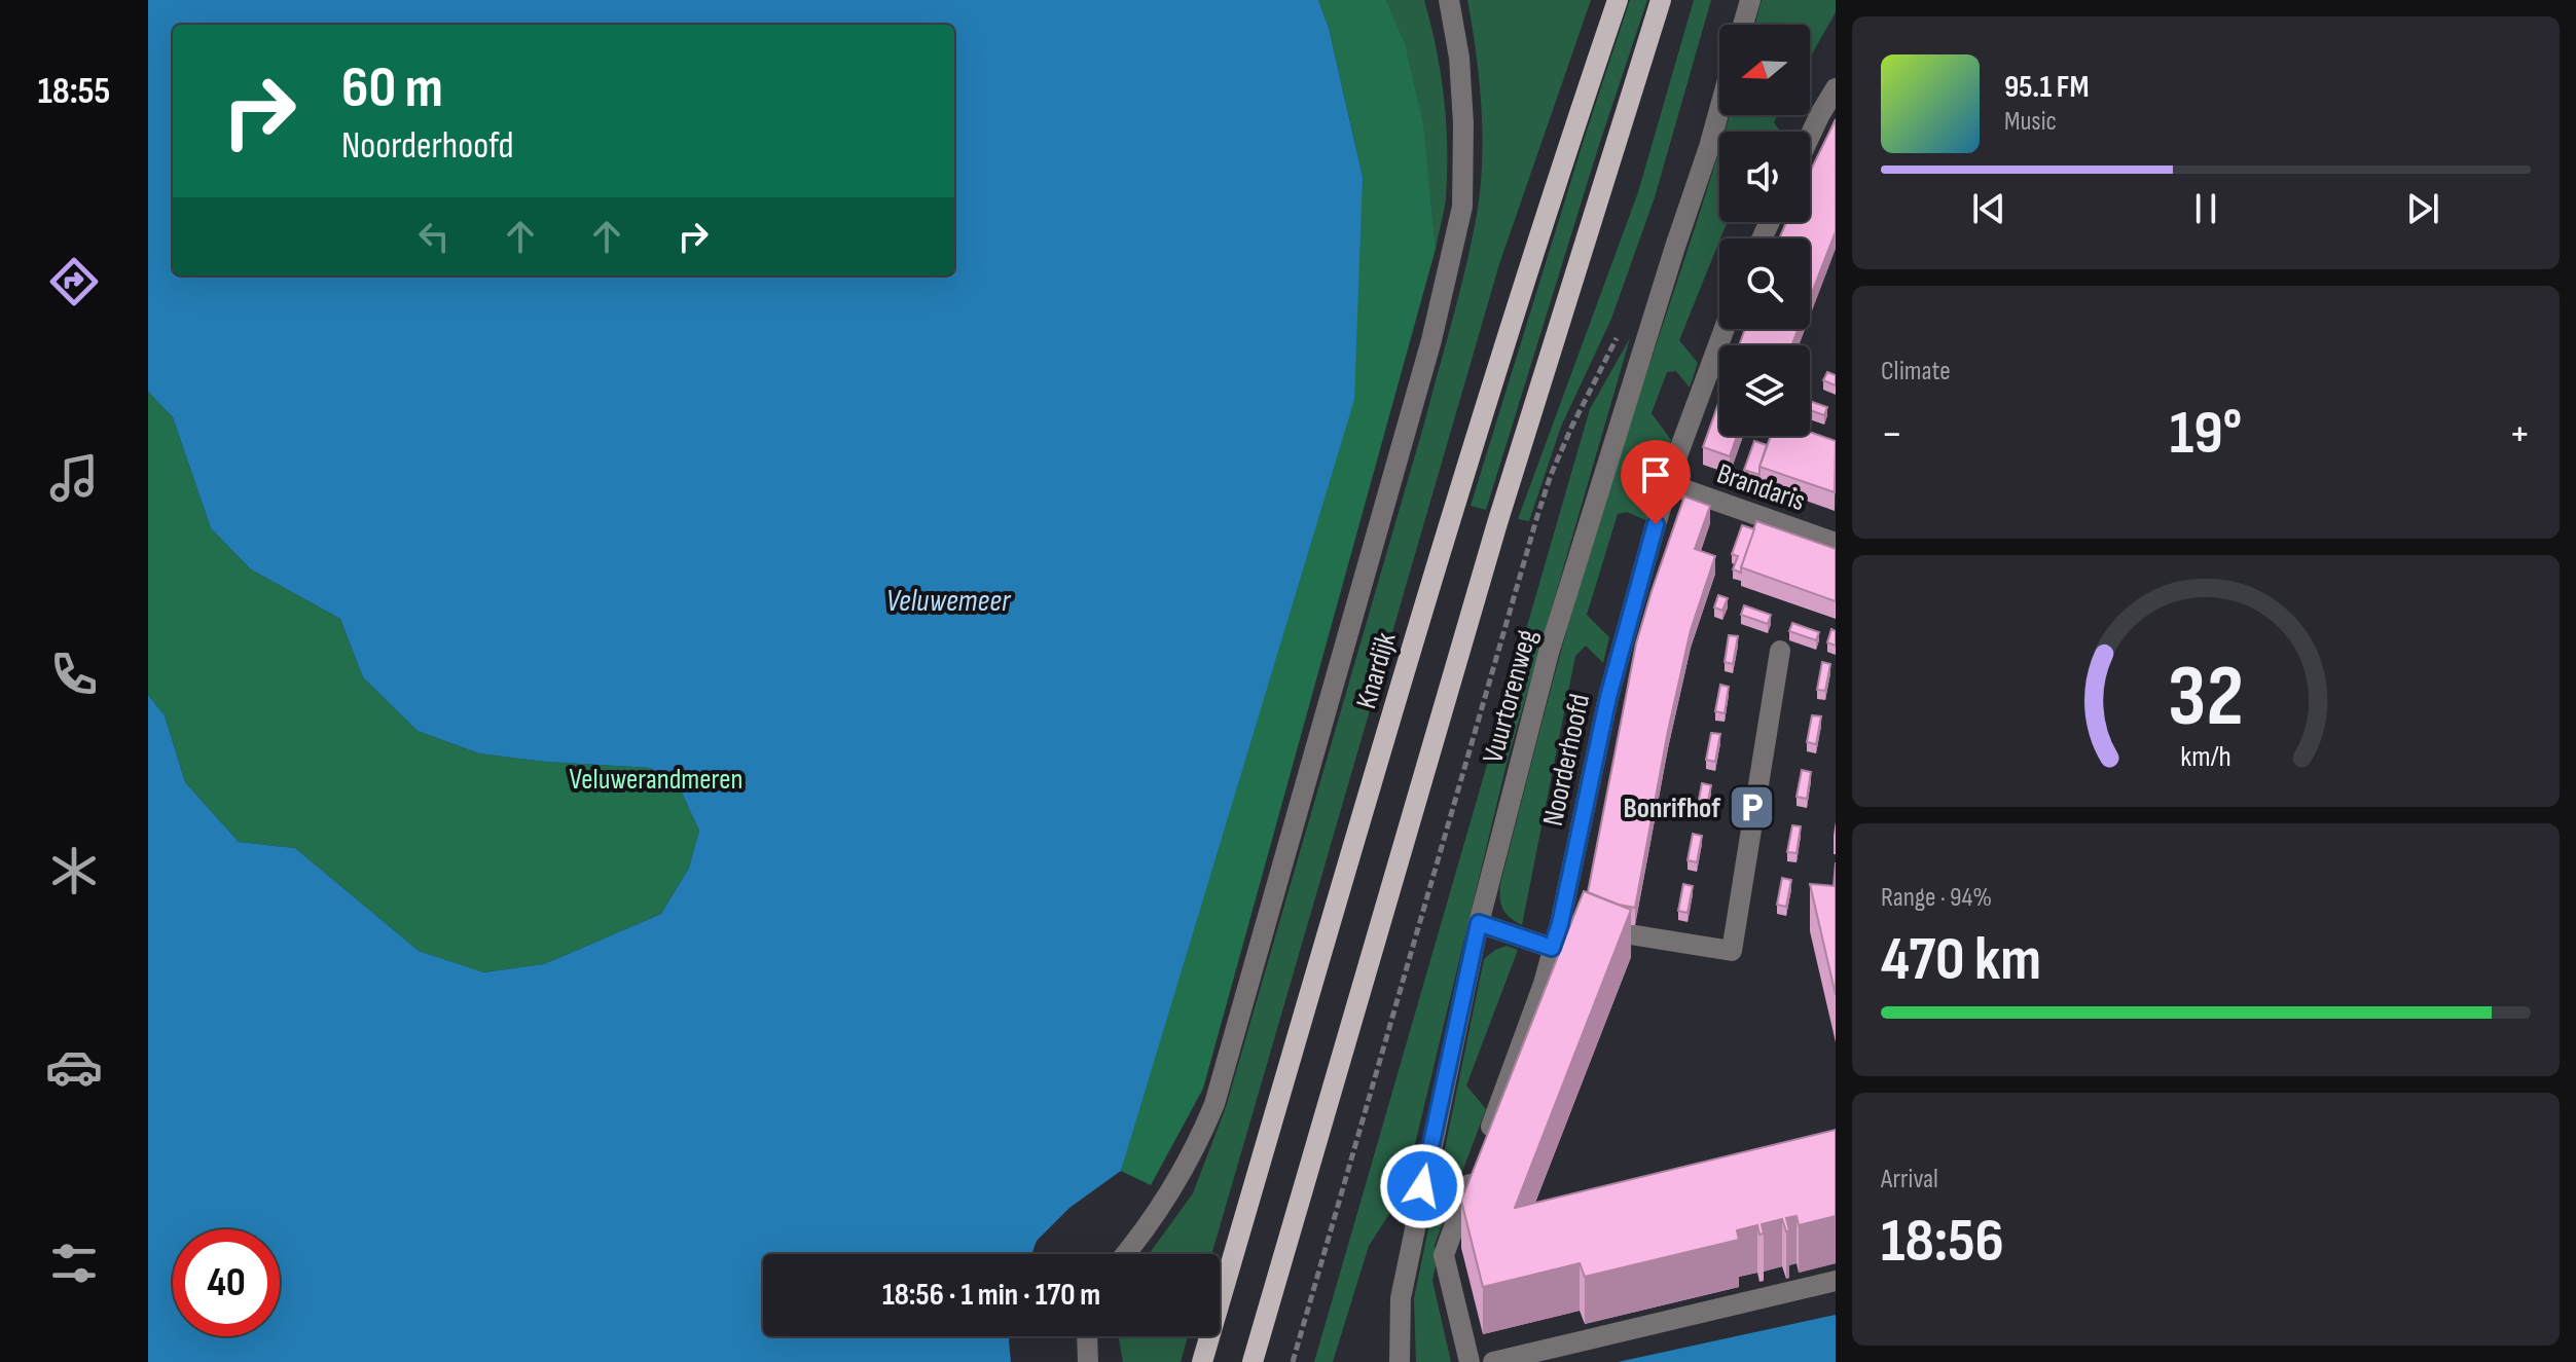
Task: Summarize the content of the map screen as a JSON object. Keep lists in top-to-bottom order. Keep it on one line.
{"streets":{"main road":["Knardijk"],"street":["Brandaris","Vuurtorenweg","Noorderhoofd"]},"crossings":[["Brandaris","Noorderhoofd"]],"water":["Veluwemeer"],"parks":["Veluwerandmeren"],"places":{"parking":["Bonrifhof"]},"north":"left","page":{"tabs":"18:55","turn":["60 m","Noorderhoofd"],"song":["95.1 FM","Music"],"tile":["Climate",["Range · 94%","470 km"],["Arrival","18:56"]],"heat":["−","19°","+"],"limit":"40","trip":"18:56 · 1 min · 170 m","gauge":["32","km/h"]}}
